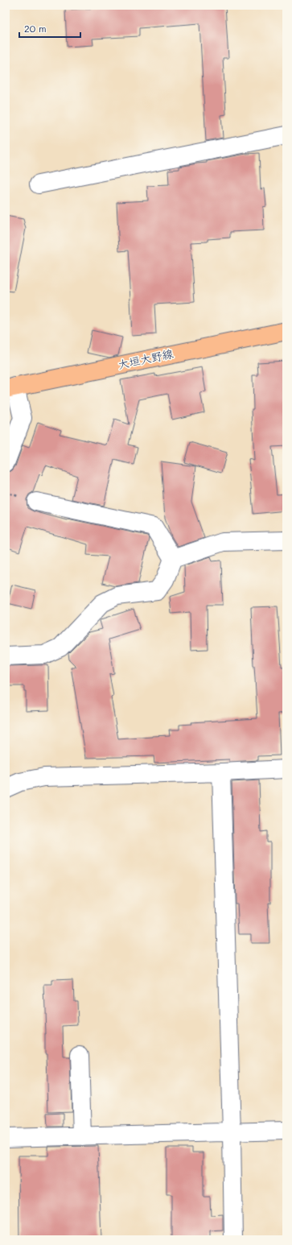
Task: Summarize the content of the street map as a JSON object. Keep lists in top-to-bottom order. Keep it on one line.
{"streets":{"main road":["大垣大野線"]},"scale_bar":"20 m"}
